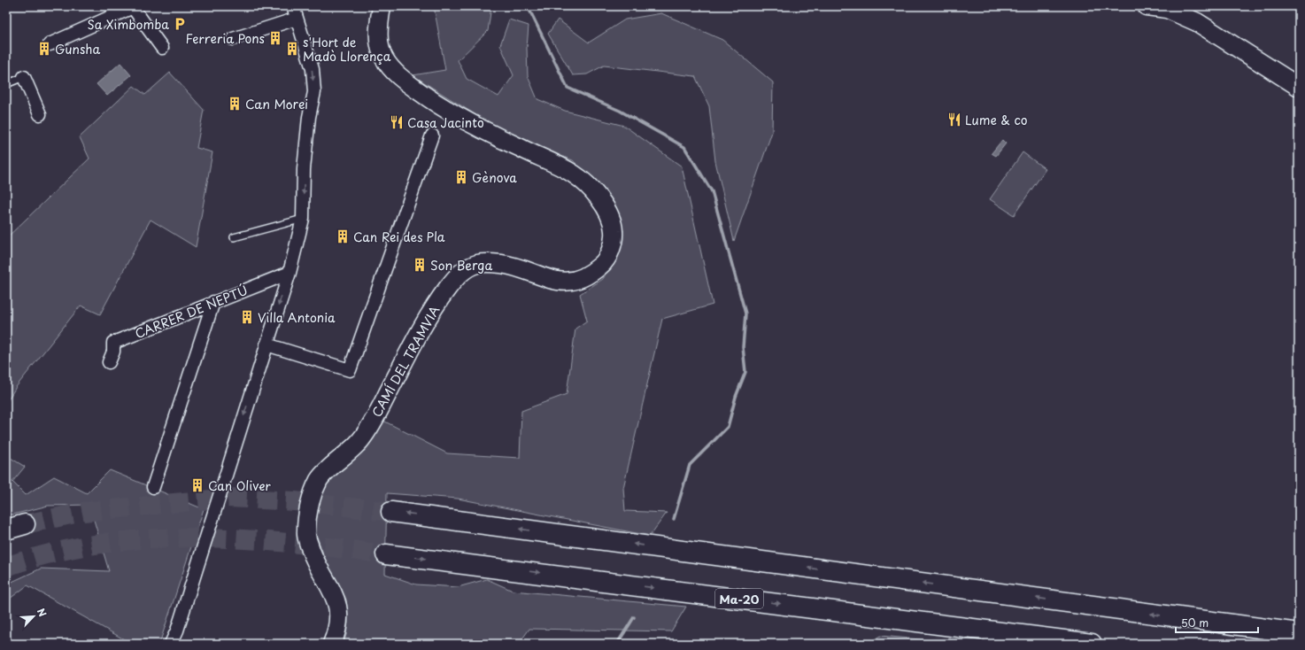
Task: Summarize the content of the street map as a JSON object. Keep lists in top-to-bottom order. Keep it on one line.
{"streets":{"highway":["Ma-20"],"street":["CARRER DE NEPTÚ","CAMÍ DEL TRAMVIA"]},"places":{"parking":["Sa Ximbomba"],"building":["Ferreria Pons","Gunsha","s'Hort de Madò Llorença","Can Morei","Gènova","Can Rei des Pla","Son Berga","Villa Antonia","Can Oliver"],"restaurant":["Lume & co","Casa Jacinto"]},"scale_bar":"50 m","north":"top right"}
